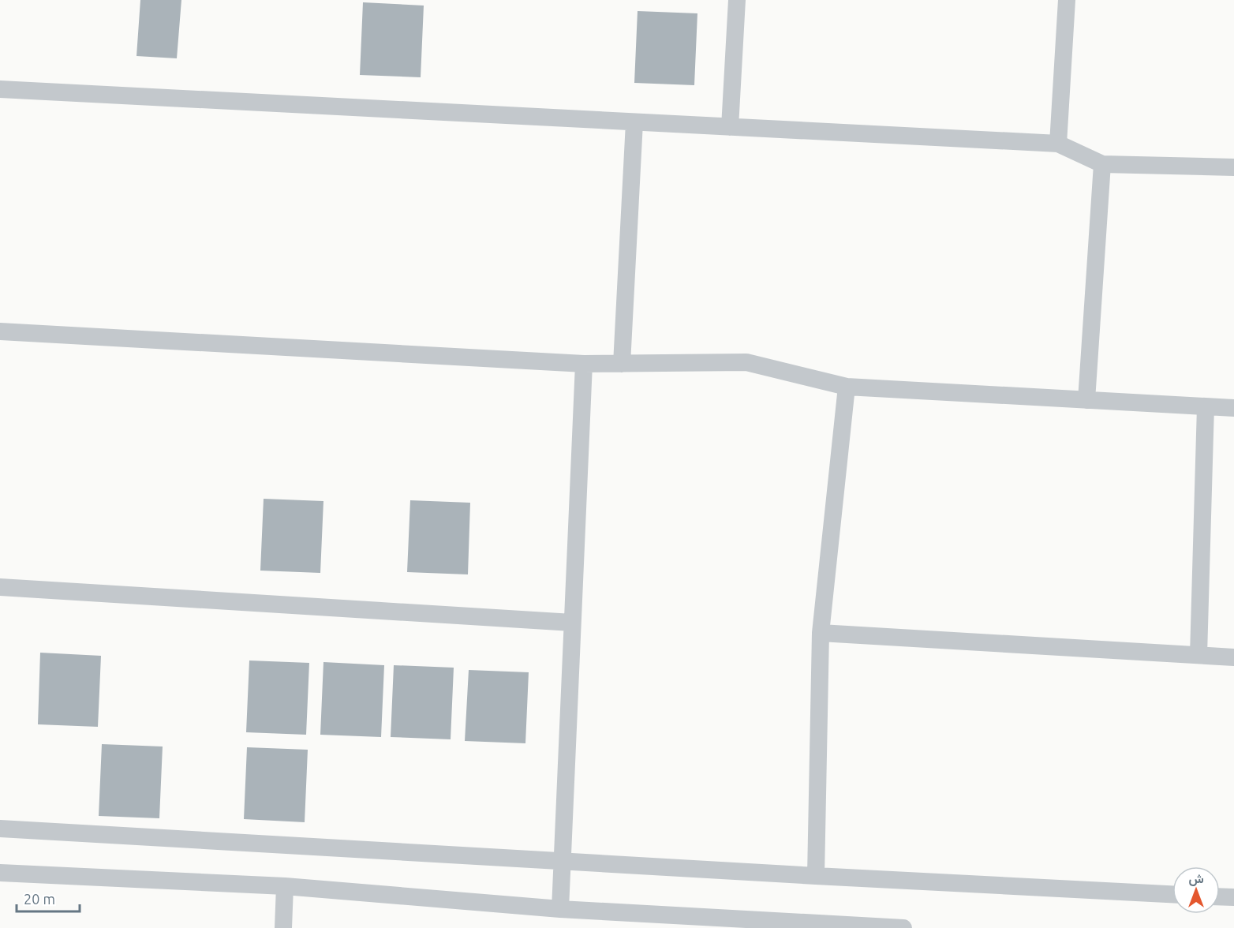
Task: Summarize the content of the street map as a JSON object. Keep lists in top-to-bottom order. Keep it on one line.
{"scale_bar":"20 m","north":"top"}
